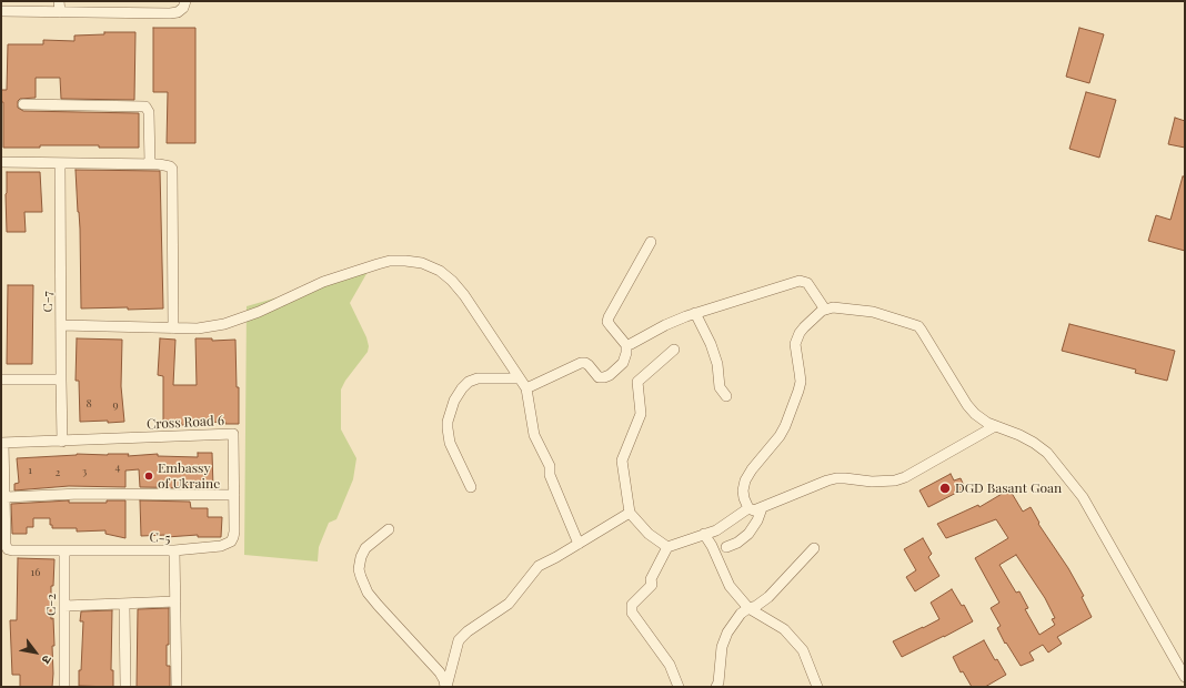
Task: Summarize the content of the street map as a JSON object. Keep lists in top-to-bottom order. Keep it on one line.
{"streets":{"street":["C-7","Cross Road 6","C-5","C-2"]},"crossings":[["C-7","Cross Road 6"],["Cross Road 6","C-5"],["C-5","C-2"]],"places":["Embassy of Ukraine","DGD Basant Goan"],"house_numbers":["8","9","4","1","3","2","16"],"north":"bottom right"}
